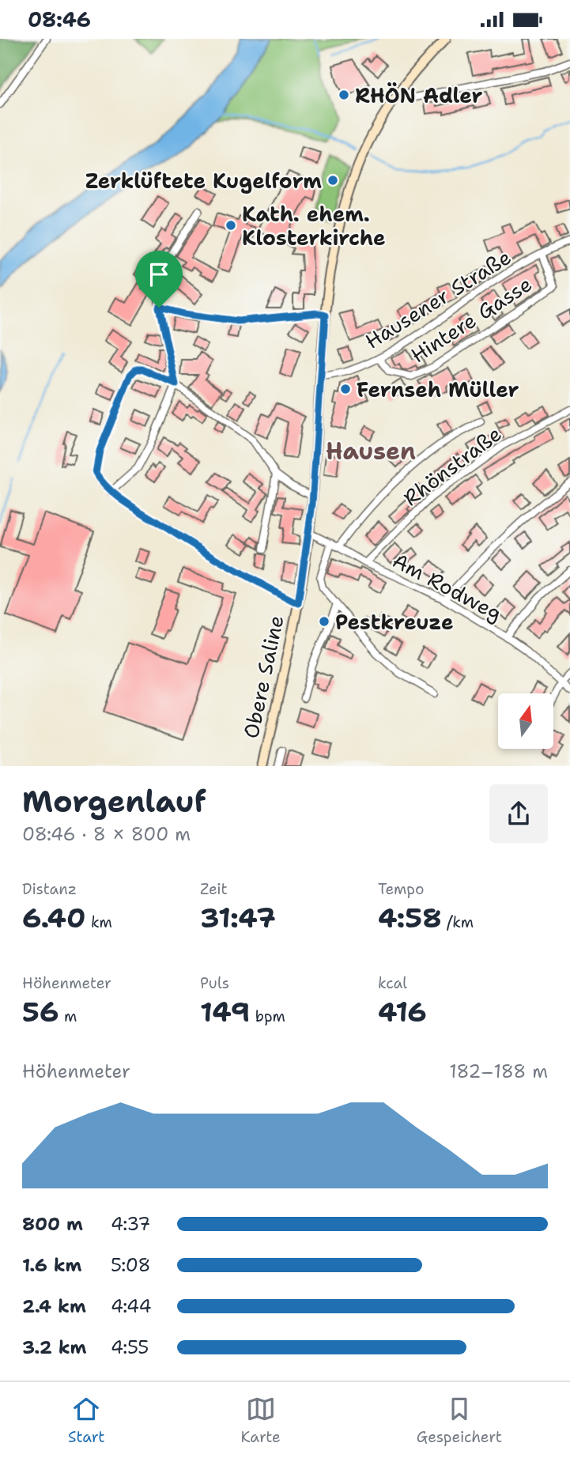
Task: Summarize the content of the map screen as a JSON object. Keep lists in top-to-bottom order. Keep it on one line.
{"streets":{"main road":["Obere Saline"],"street":["Hausener Straße","Hintere Gasse","Rhönstraße","Am Rodweg"]},"crossings":[["Hausener Straße","Hintere Gasse"],["Hausener Straße","Obere Saline"],["Rhönstraße","Am Rodweg"],["Am Rodweg","Obere Saline"]],"districts":["Hausen"],"places":["RHÖN Adler","Zerklüftete Kugelform","Kath. ehem. Klosterkirche","Fernseh Müller","Pestkreuze"],"north":"top","page":{"status":"08:46","heading":["Morgenlauf","08:46 · 8 × 800 m"],"stats":[["Distanz","6.40 km"],["Zeit","31:47"],["Tempo","4:58 /km"],["Höhenmeter","56 m"],["Puls","149 bpm"],["kcal","416"]],"chart":["Höhenmeter","182–188 m"],"list":[{"name":"800 m","note":"4:37"},{"name":"1.6 km","note":"5:08"},{"name":"2.4 km","note":"4:44"},{"name":"3.2 km","note":"4:55"}],"tabs":["Start","Karte","Gespeichert"]}}
